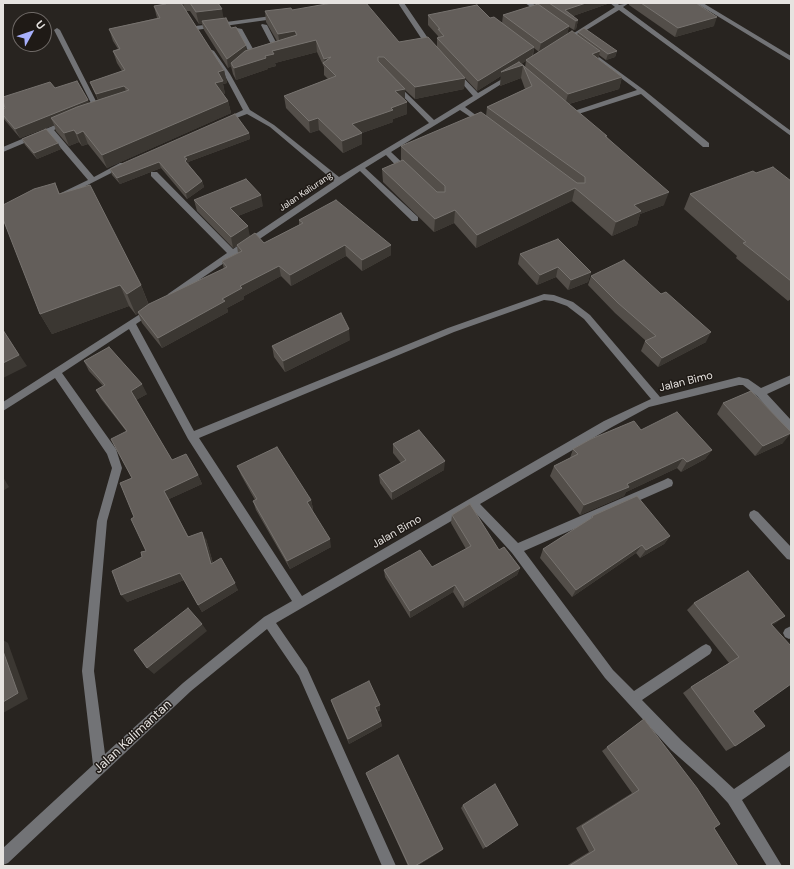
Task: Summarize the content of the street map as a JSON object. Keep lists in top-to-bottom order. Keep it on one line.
{"streets":{"street":["Jalan Kaliurang","Jalan Bimo","Jalan Kalimantan"]},"crossings":[["Jalan Bimo","Jalan Kalimantan"]],"north":"top right"}
